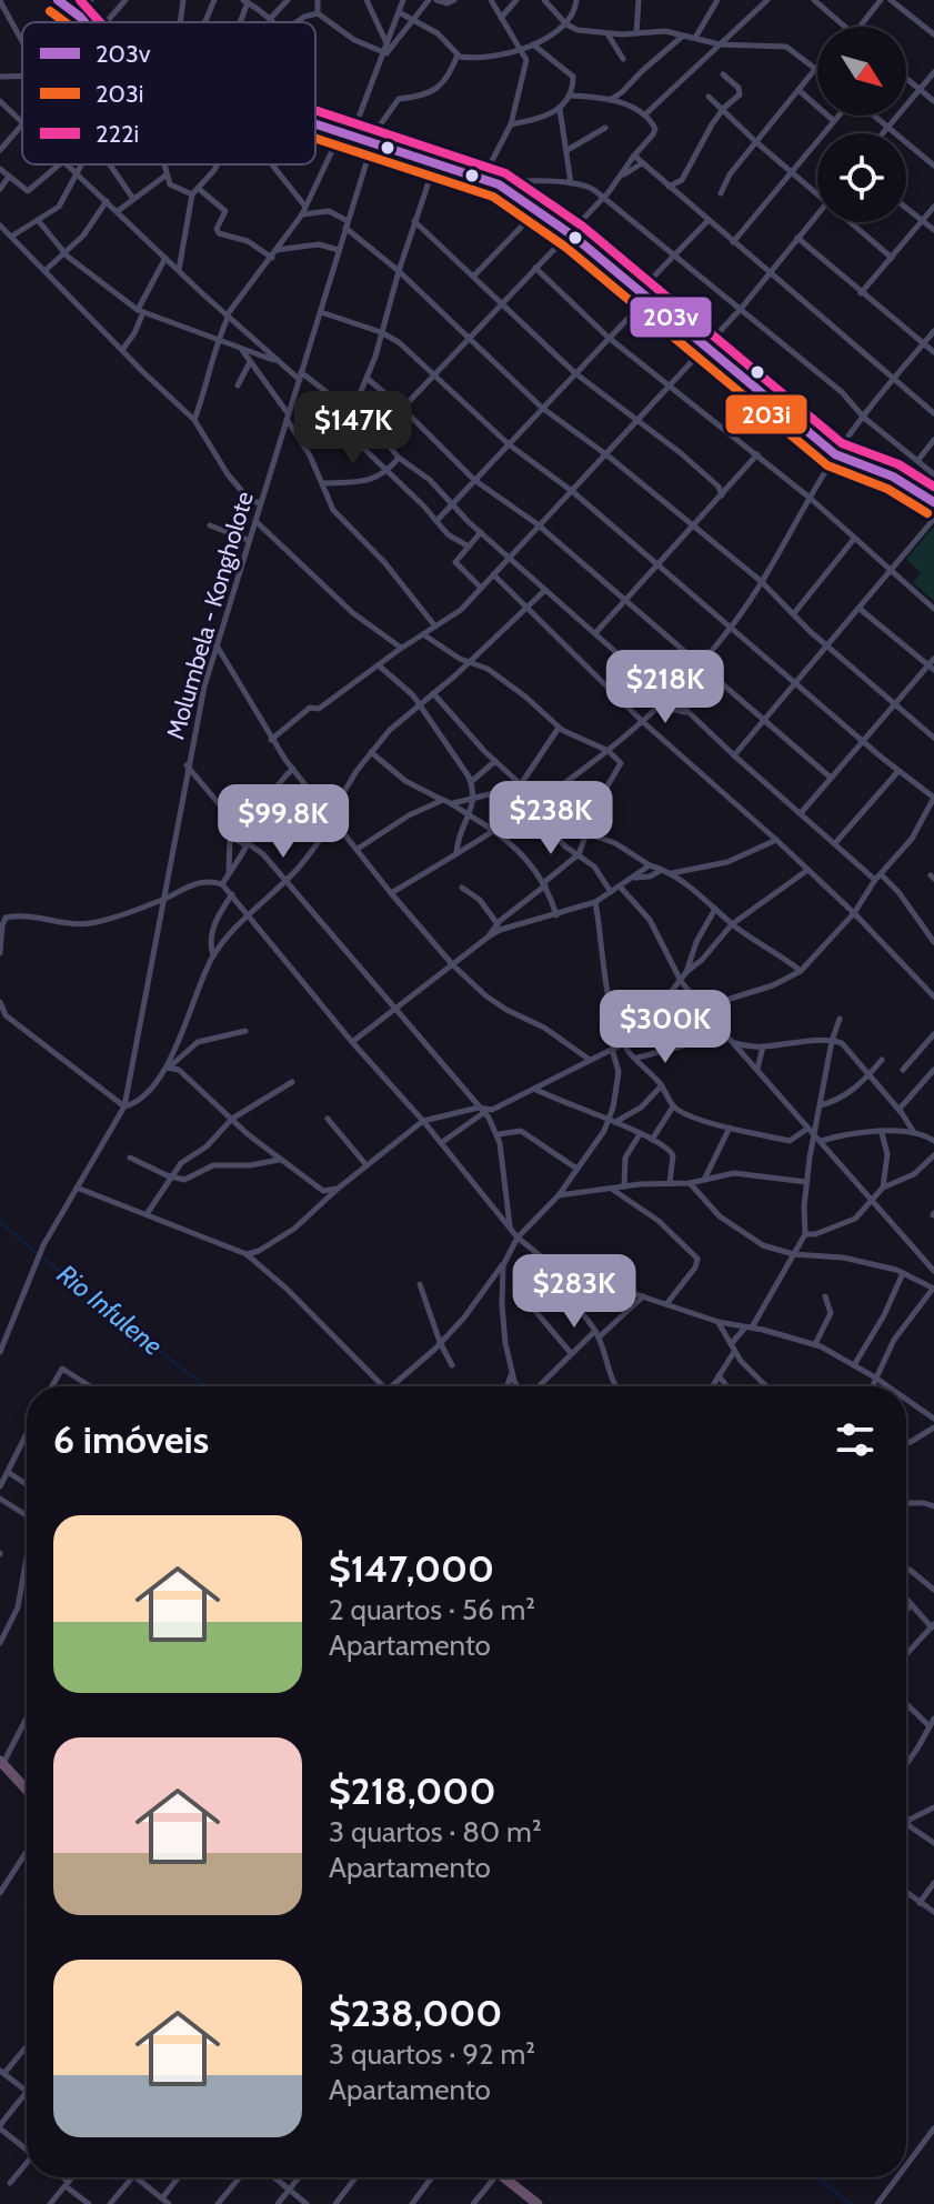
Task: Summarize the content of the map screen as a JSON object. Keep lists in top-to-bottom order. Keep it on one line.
{"streets":{"street":["Molumbela - Kongholote"]},"water":["Rio Infulene"],"lines":["transit line 203v","transit line 222i","transit line 203i"],"legend":["203v","203i","222i"],"north":"bottom right","page":{"price":["$147K","$218K","$238K","$99.8K","$300K","$283K"],"heading":"6 imóveis","list":[{"name":"$147,000","note":"2 quartos · 56 m² · Apartamento"},{"name":"$218,000","note":"3 quartos · 80 m² · Apartamento"},{"name":"$238,000","note":"3 quartos · 92 m² · Apartamento"}]}}
